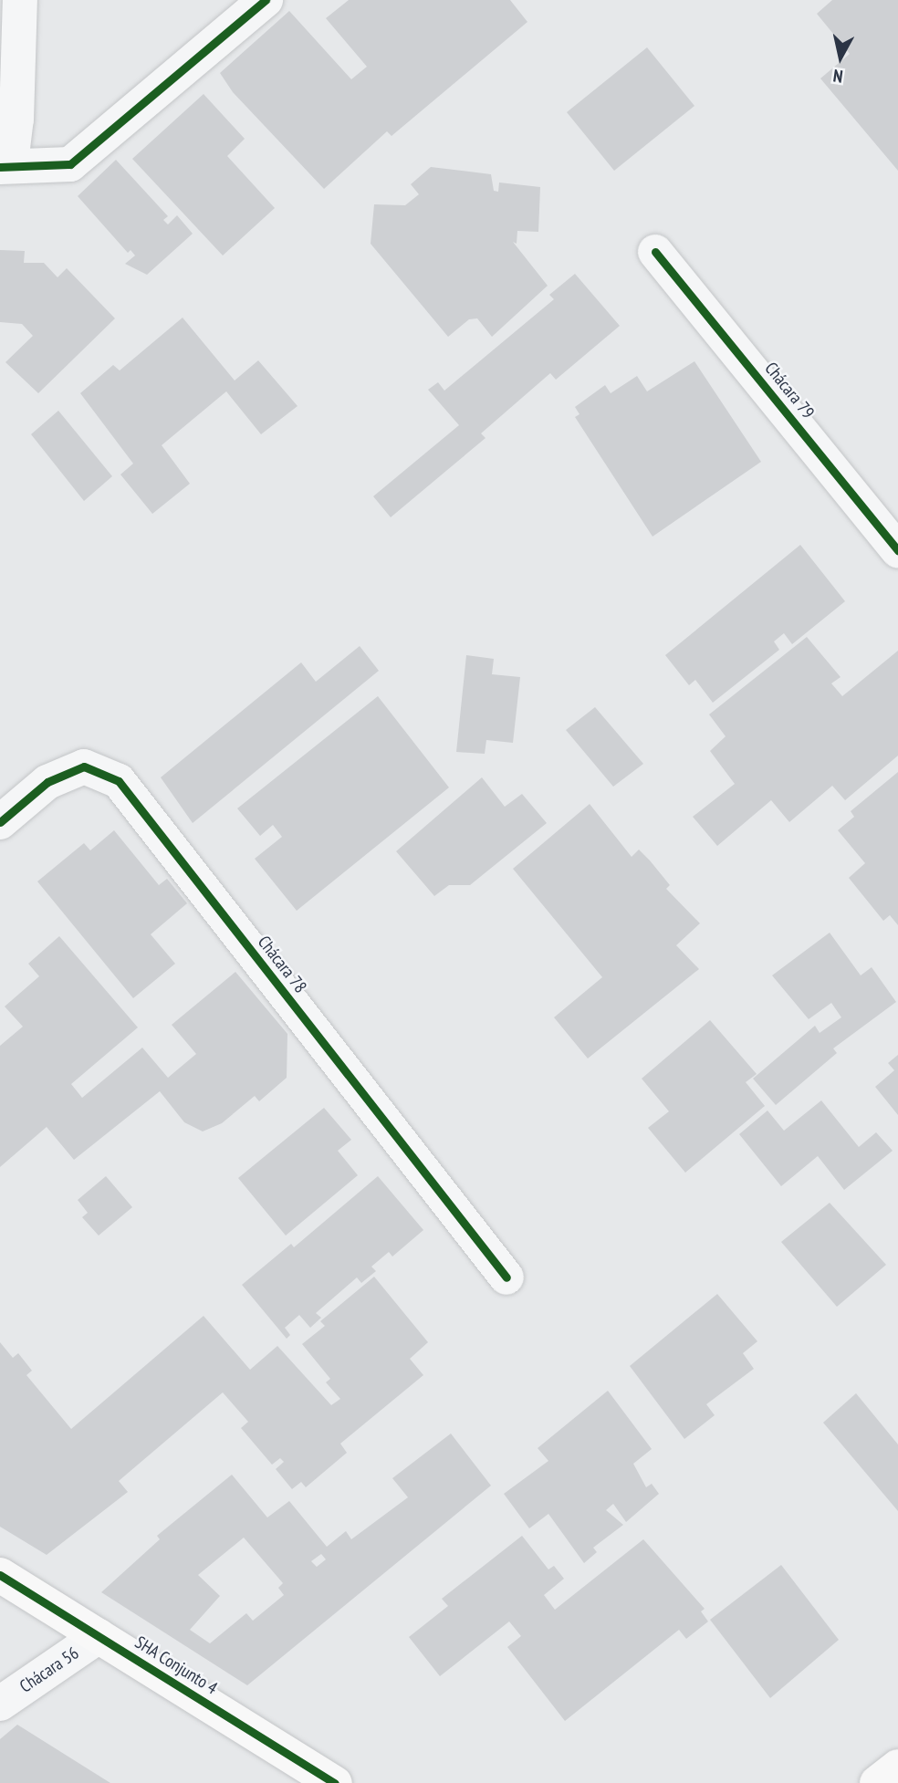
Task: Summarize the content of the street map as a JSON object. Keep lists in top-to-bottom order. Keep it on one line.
{"streets":{"street":["Chácara 79","Chácara 78","SHA Conjunto 4","Chácara 56"]},"crossings":[["SHA Conjunto 4","Chácara 56"]],"north":"bottom"}
